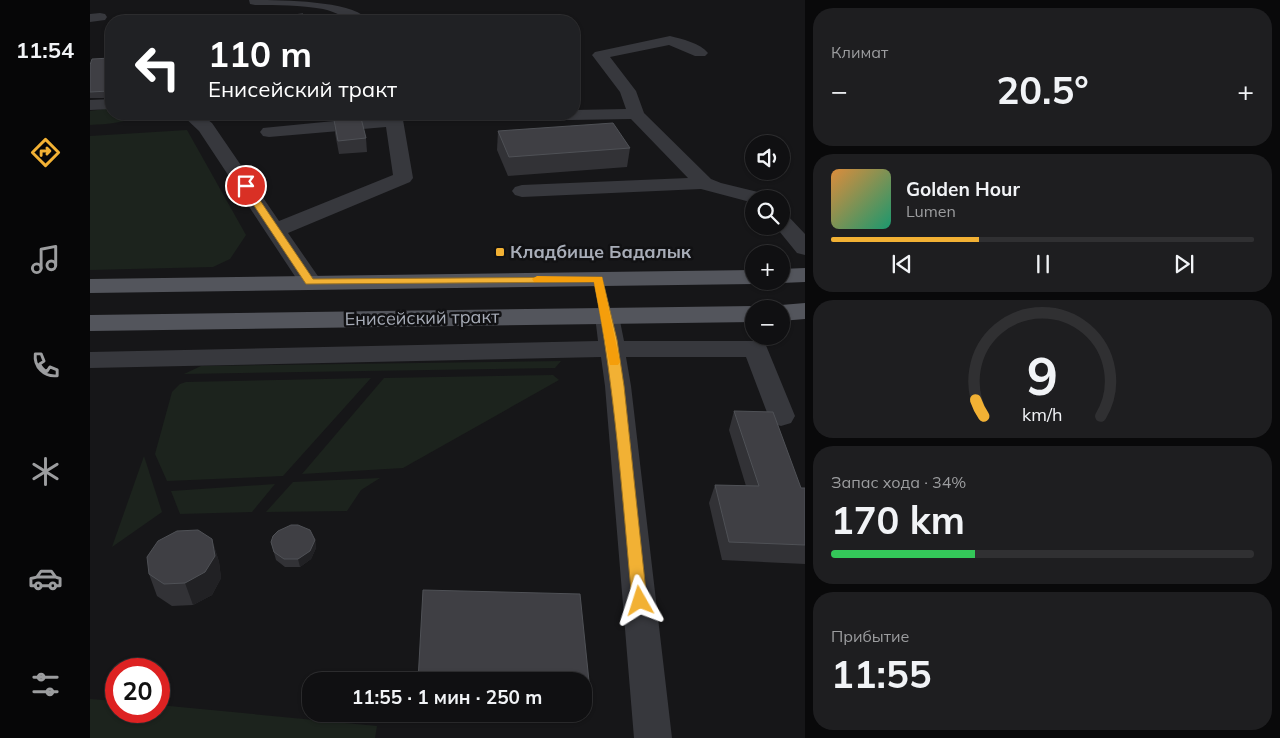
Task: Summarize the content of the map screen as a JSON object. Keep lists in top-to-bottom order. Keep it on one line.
{"streets":{"main road":["Енисейский тракт"]},"places":{"transit":["Кладбище Бадалык"]},"page":{"tabs":"11:54","tile":["Климат",["Запас хода · 34%","170 km"],["Прибытие","11:55"]],"turn":["110 m","Енисейский тракт"],"heat":["−","20.5°","+"],"map_buttons":["+","−"],"song":["Golden Hour","Lumen"],"limit":"20","trip":"11:55 · 1 мин · 250 m","gauge":["9","km/h"]}}
